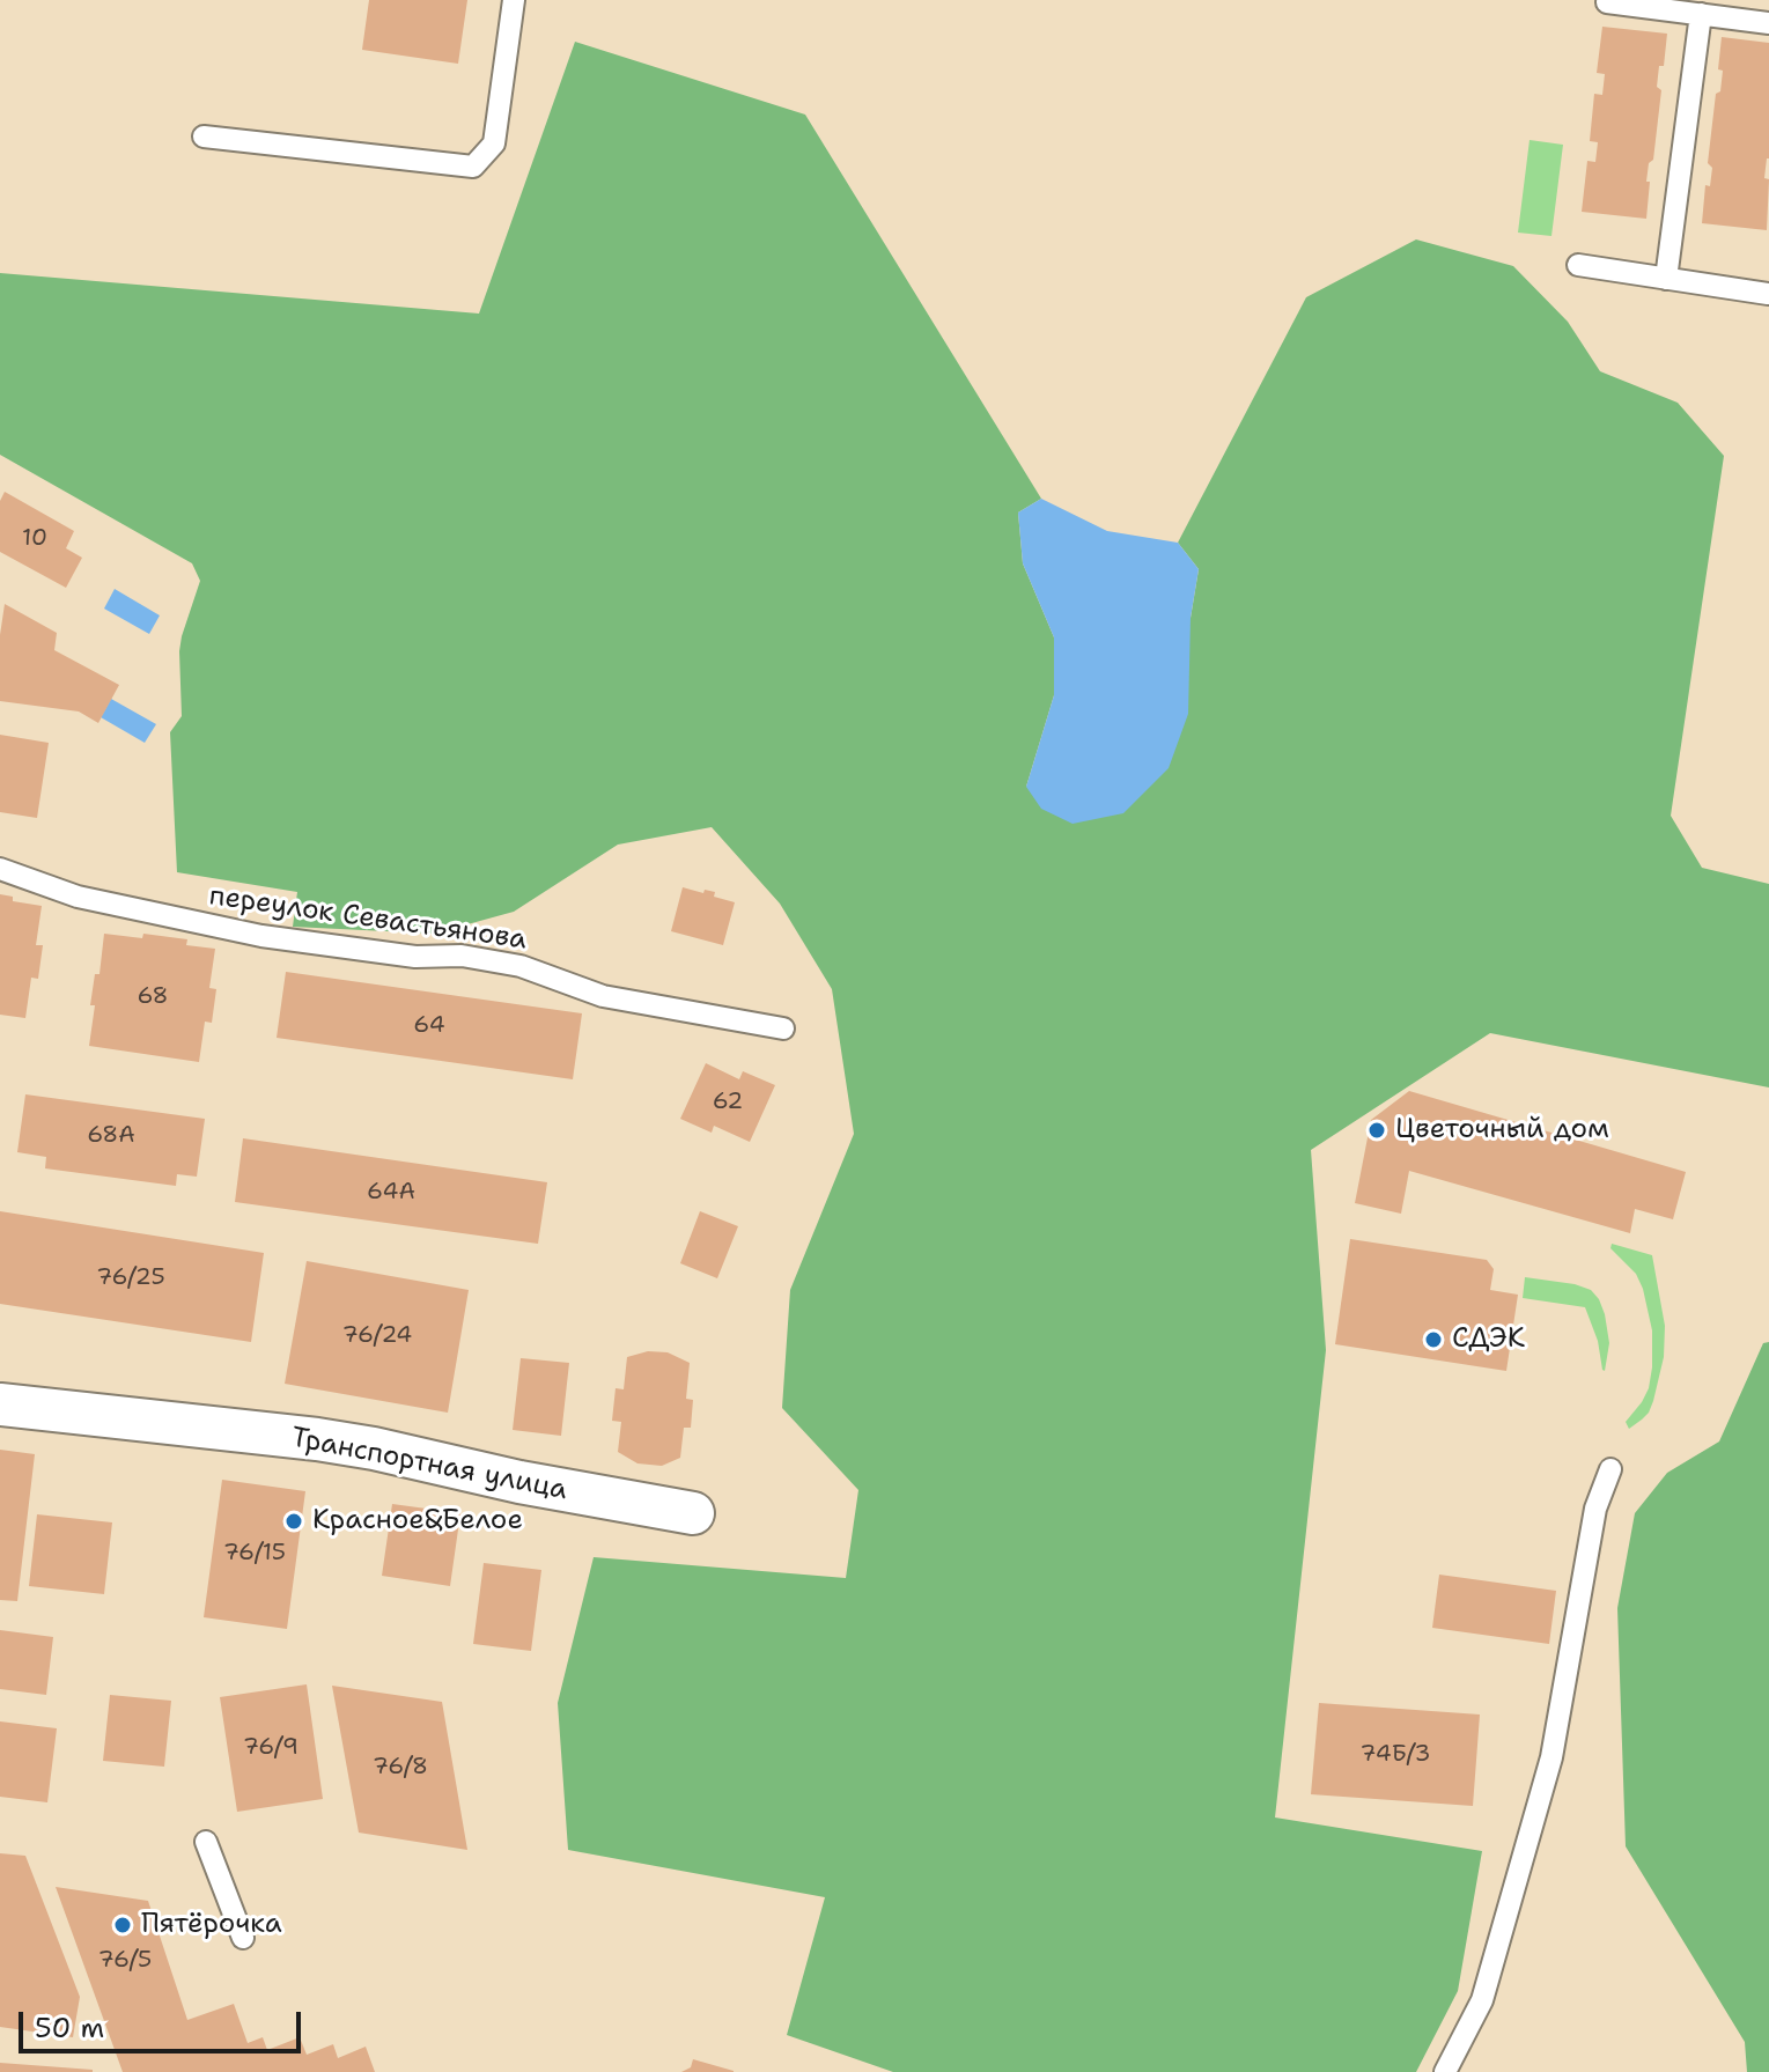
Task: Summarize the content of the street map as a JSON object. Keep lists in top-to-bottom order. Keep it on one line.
{"streets":{"street":["Транспортная улица"],"lane":["переулок Севастьянова"]},"places":["Цветочный дом","СДЭК","Красное&Белое","Пятёрочка"],"house_numbers":["10","68","64","62","68А","64А","76/25","76/24","76/15","76/9","74Б/3","76/8","76/5"],"scale_bar":"50 m"}
